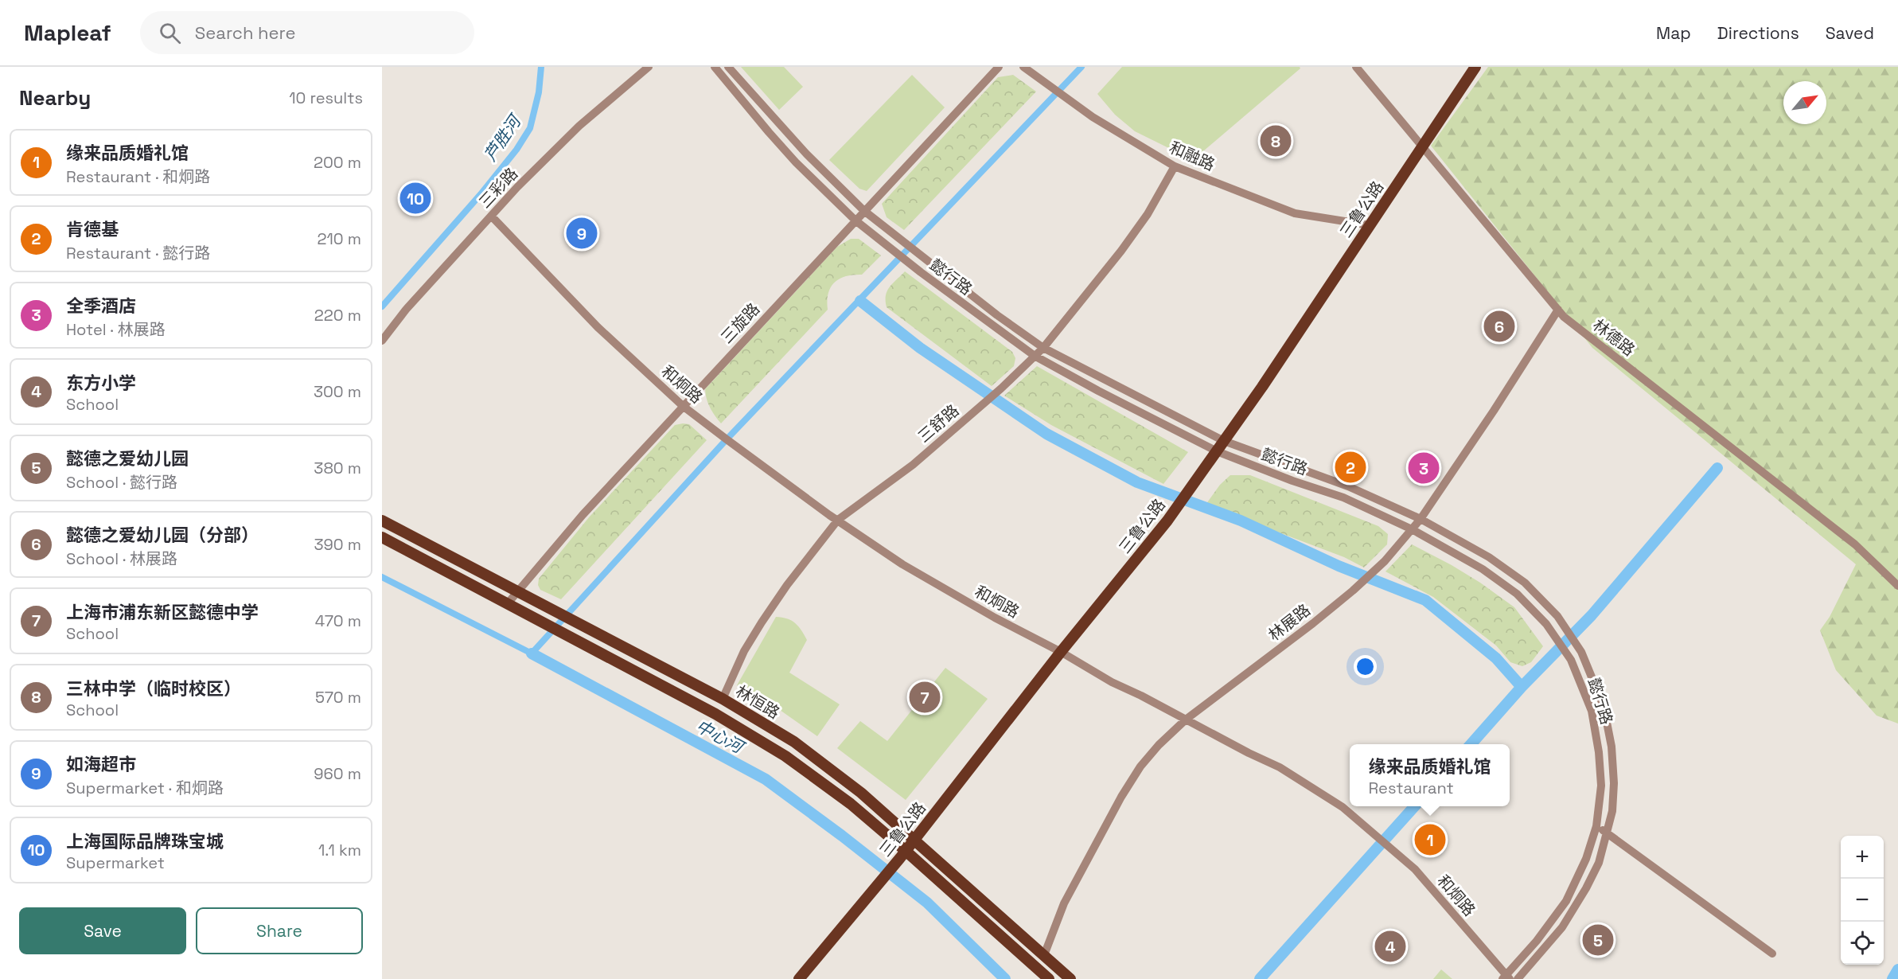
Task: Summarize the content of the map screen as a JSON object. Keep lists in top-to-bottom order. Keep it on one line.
{"streets":{"main road":["三鲁公路","林恒路"],"street":["和融路","三彩路","懿行路","三旋路","林德路","和炯路","三舒路","林展路"]},"crossings":[["和融路","三鲁公路"],["和融路","三舒路"],["三彩路","和炯路"],["三鲁公路","懿行路"],["三鲁公路","林德路"],["三鲁公路","和炯路"],["三鲁公路","林恒路"],["懿行路","三旋路"],["懿行路","和炯路"],["懿行路","三舒路"],["懿行路","林展路"],["三旋路","和炯路"],["三旋路","林恒路"],["林德路","林展路"],["和炯路","三舒路"],["和炯路","林展路"],["三舒路","林恒路"],["林展路","林恒路"]],"water":["芦胜河","中心河"],"north":"top right","page":{"header":"Mapleaf","search":"Search here","nav":["Map","Directions","Saved"],"heading":["Nearby","10 results"],"pins":["8","10","9","6","2","3","7","1","5","4"],"list":[{"mark":"1","name":"缘来品质婚礼馆","note":"Restaurant · 和炯路","value":"200 m"},{"mark":"2","name":"肯德基","note":"Restaurant · 懿行路","value":"210 m"},{"mark":"3","name":"全季酒店","note":"Hotel · 林展路","value":"220 m"},{"mark":"4","name":"东方小学","note":"School","value":"300 m"},{"mark":"5","name":"懿德之爱幼儿园","note":"School · 懿行路","value":"380 m"},{"mark":"6","name":"懿德之爱幼儿园（分部）","note":"School · 林展路","value":"390 m"},{"mark":"7","name":"上海市浦东新区懿德中学","note":"School","value":"470 m"},{"mark":"8","name":"三林中学（临时校区）","note":"School","value":"570 m"},{"mark":"9","name":"如海超市","note":"Supermarket · 和炯路","value":"960 m"},{"mark":"10","name":"上海国际品牌珠宝城","note":"Supermarket","value":"1.1 km"}],"popup":["缘来品质婚礼馆","Restaurant"],"map_buttons":["+","−"],"buttons":["Save","Share"]}}
